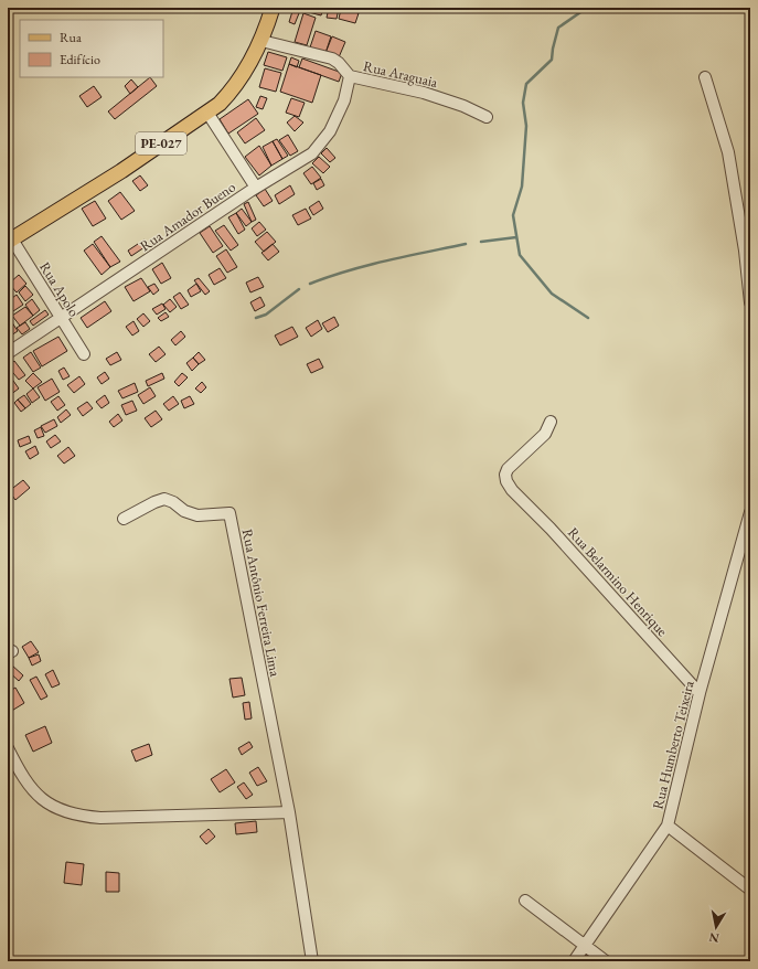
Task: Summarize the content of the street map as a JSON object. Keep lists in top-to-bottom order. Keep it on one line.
{"streets":{"main road":["PE-027"],"street":["Rua Araguaia","Rua Amador Bueno","Rua Apolo","Rua Belarmino Henrique","Rua Antônio Ferreira Lima","Rua Humberto Teixeira"]},"crossings":[["Rua Araguaia","PE-027"],["Rua Araguaia","Rua Amador Bueno"],["PE-027","Rua Apolo"],["Rua Amador Bueno","Rua Apolo"],["Rua Belarmino Henrique","Rua Humberto Teixeira"]],"legend":["Rua","Edifício"],"north":"bottom"}
